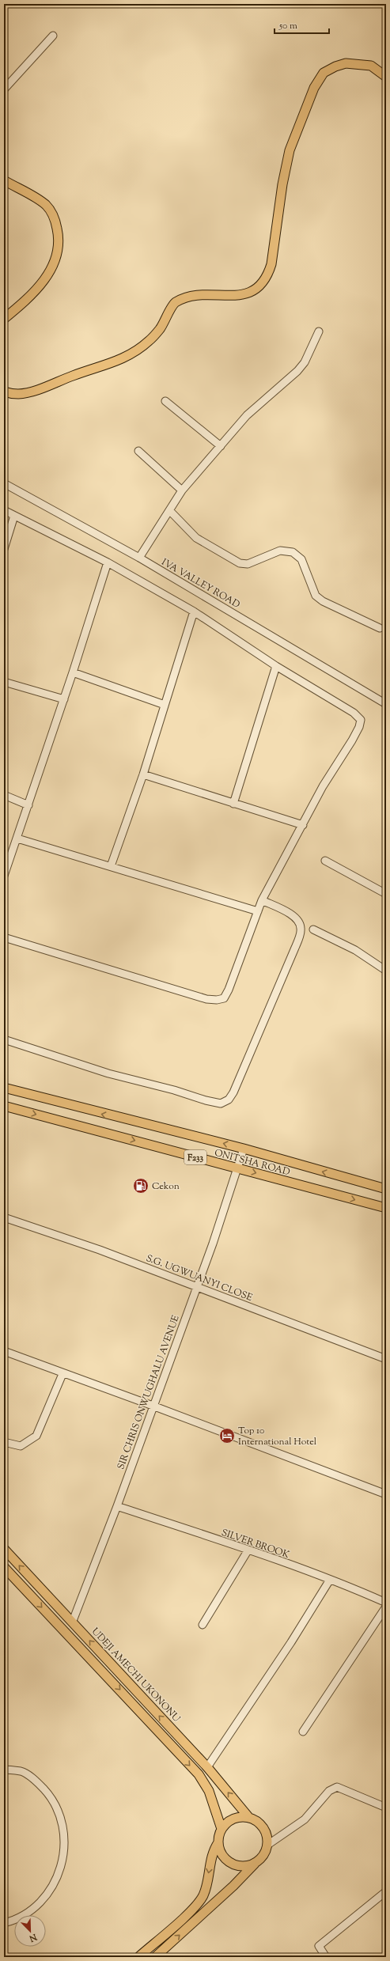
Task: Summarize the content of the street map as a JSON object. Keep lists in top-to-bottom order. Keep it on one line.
{"streets":{"main road":["F233","ONITSHA ROAD","UDEJI AMECHI UKONONU"],"street":["IVA VALLEY ROAD","S.G. UGWUANYI CLOSE","SIR CHRIS ONWUGHALU AVENUE","SILVER BROOK"]},"crossings":[["ONITSHA ROAD","SIR CHRIS ONWUGHALU AVENUE"],["S.G. UGWUANYI CLOSE","SIR CHRIS ONWUGHALU AVENUE"],["SIR CHRIS ONWUGHALU AVENUE","SILVER BROOK"],["SIR CHRIS ONWUGHALU AVENUE","UDEJI AMECHI UKONONU"]],"places":{"fuel station":["Cekon"],"hotel":["Top 10 International Hotel"]},"scale_bar":"50 m","north":"bottom right"}
